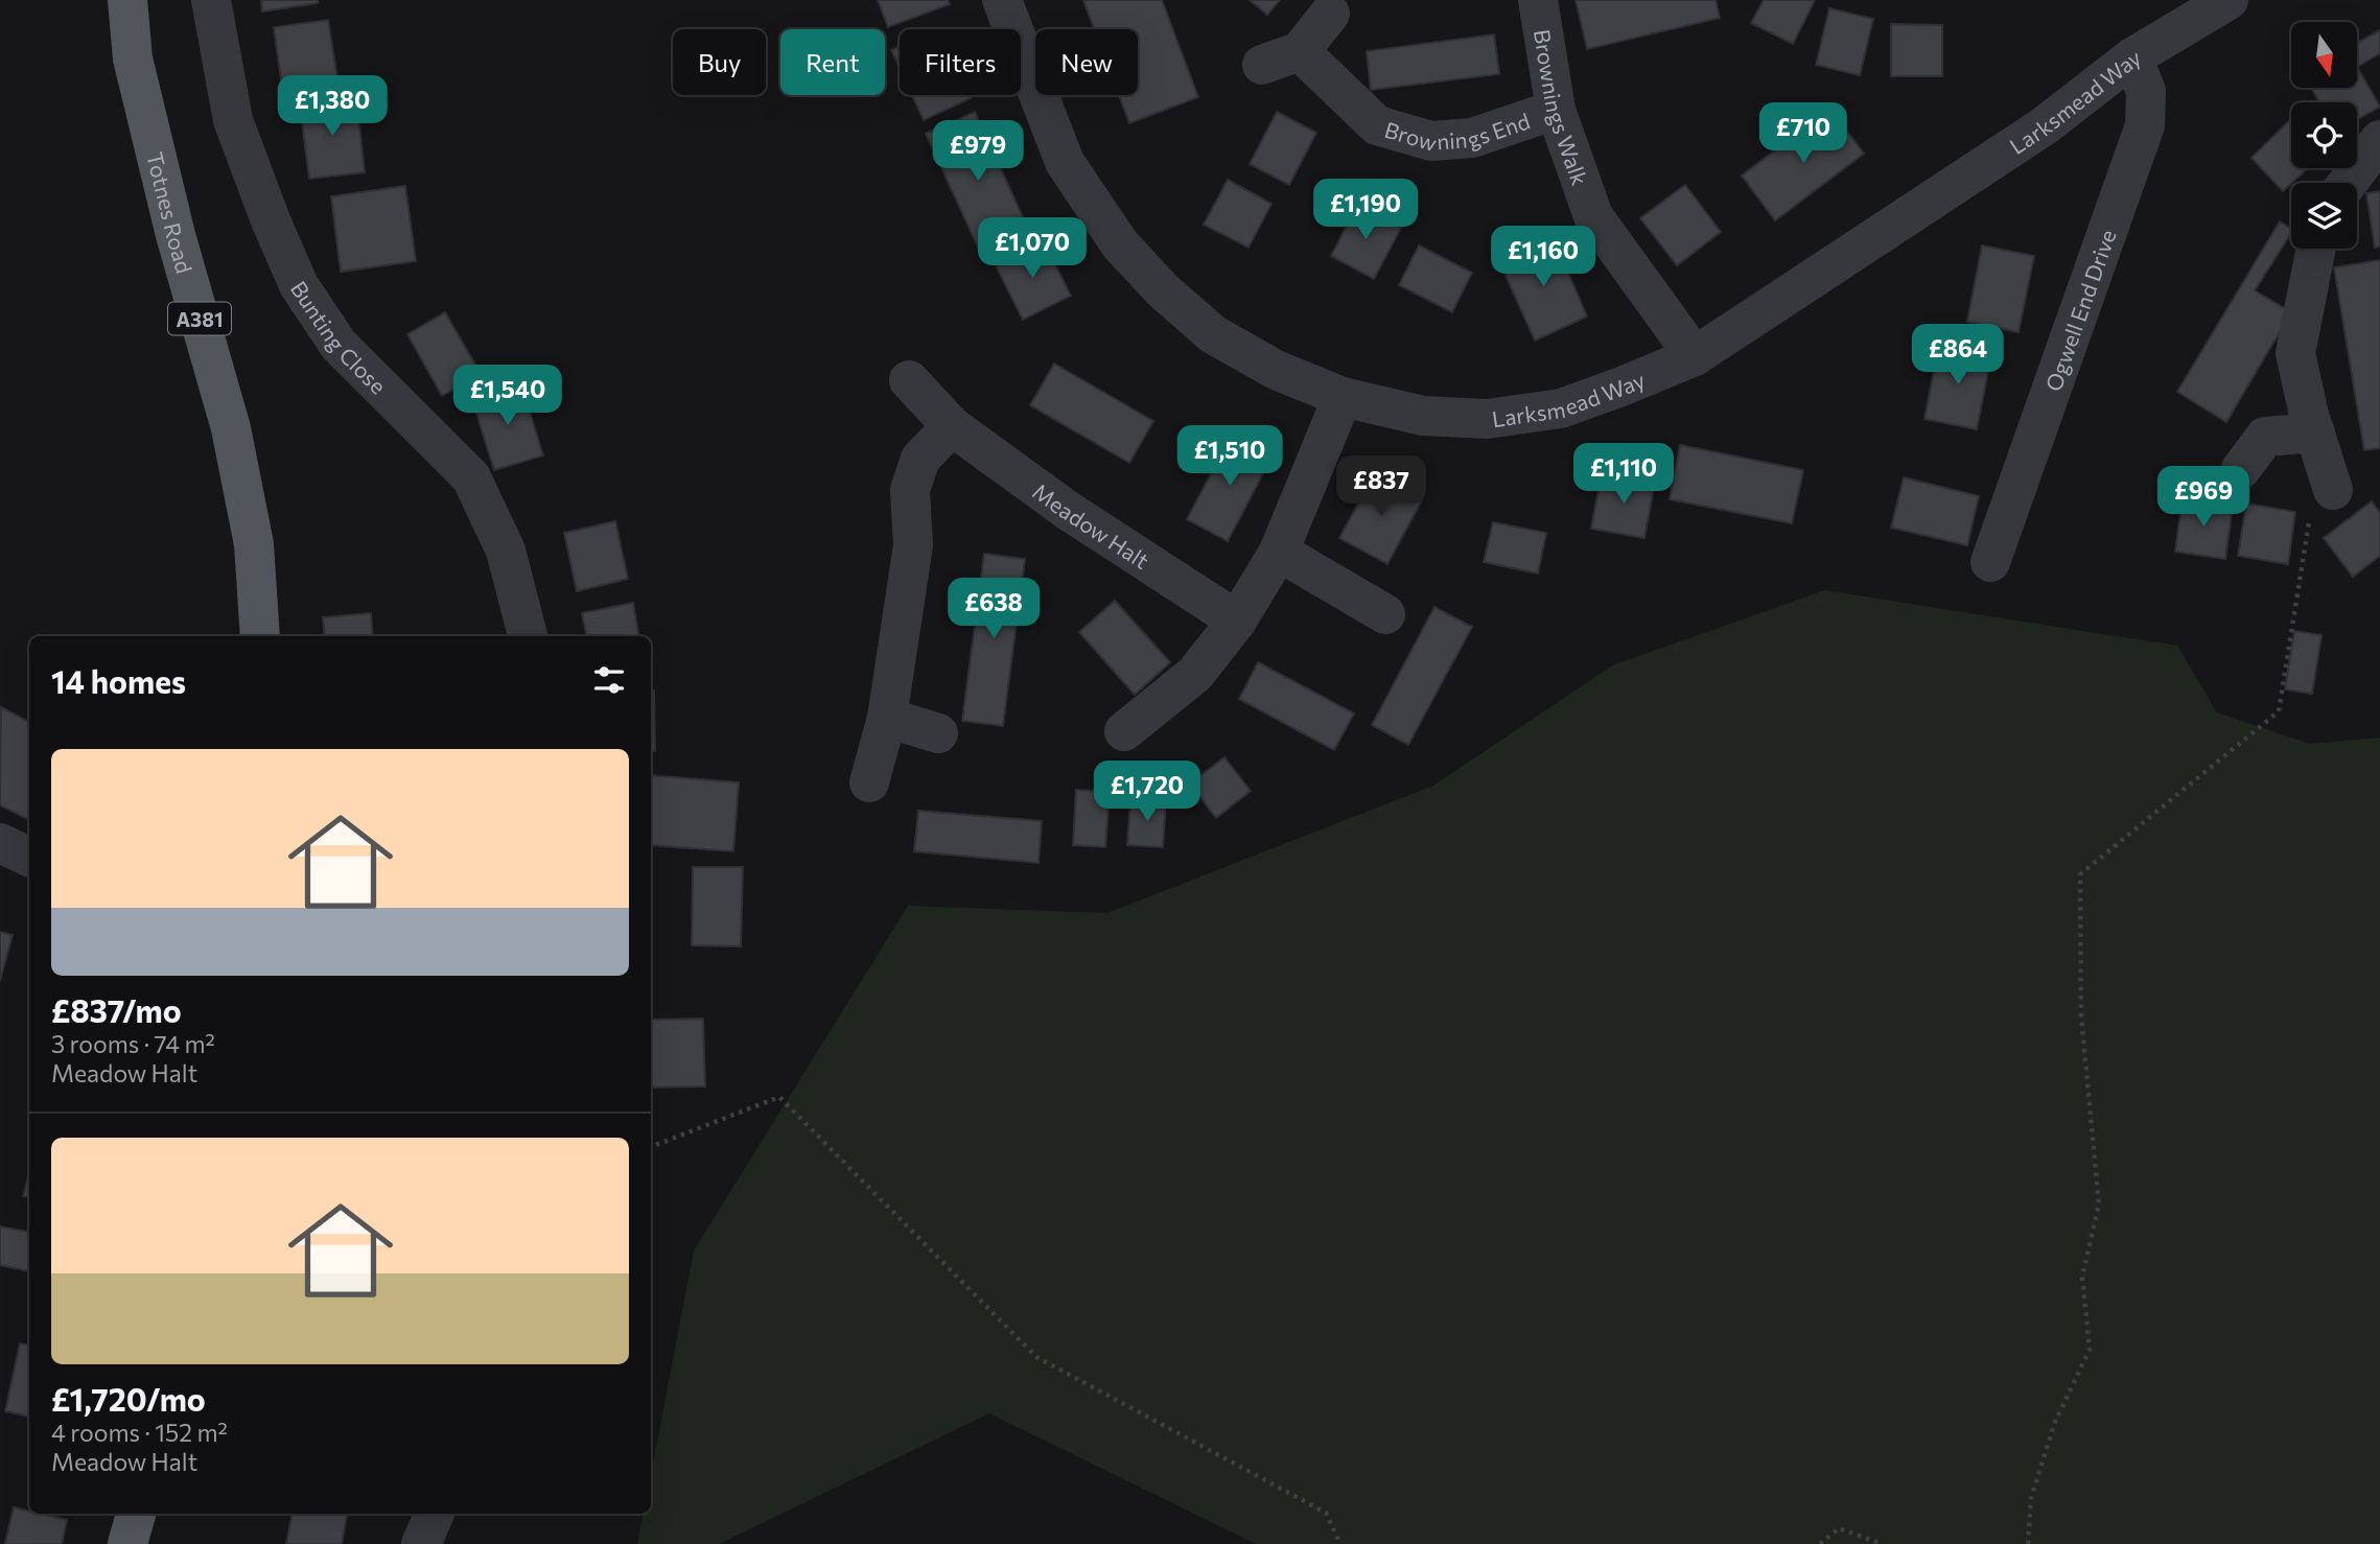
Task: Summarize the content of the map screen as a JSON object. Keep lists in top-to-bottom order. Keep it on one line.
{"streets":{"main road":["Totnes Road","A381"],"street":["Larksmead Way","Brownings Walk","Brownings End","Ogwell End Drive","Bunting Close","Meadow Halt"]},"crossings":[["Larksmead Way","Brownings Walk"],["Larksmead Way","Ogwell End Drive"],["Brownings Walk","Brownings End"]],"north":"bottom","page":{"chip":["Buy","Rent","Filters","New"],"price":["£1,380","£710","£979","£1,190","£1,070","£1,160","£864","£1,540","£1,510","£1,110","£837","£969","£638","£1,720"],"heading":"14 homes","list":[{"name":"£837/mo","note":"3 rooms · 74 m² · Meadow Halt"},{"name":"£1,720/mo","note":"4 rooms · 152 m² · Meadow Halt"}]}}
